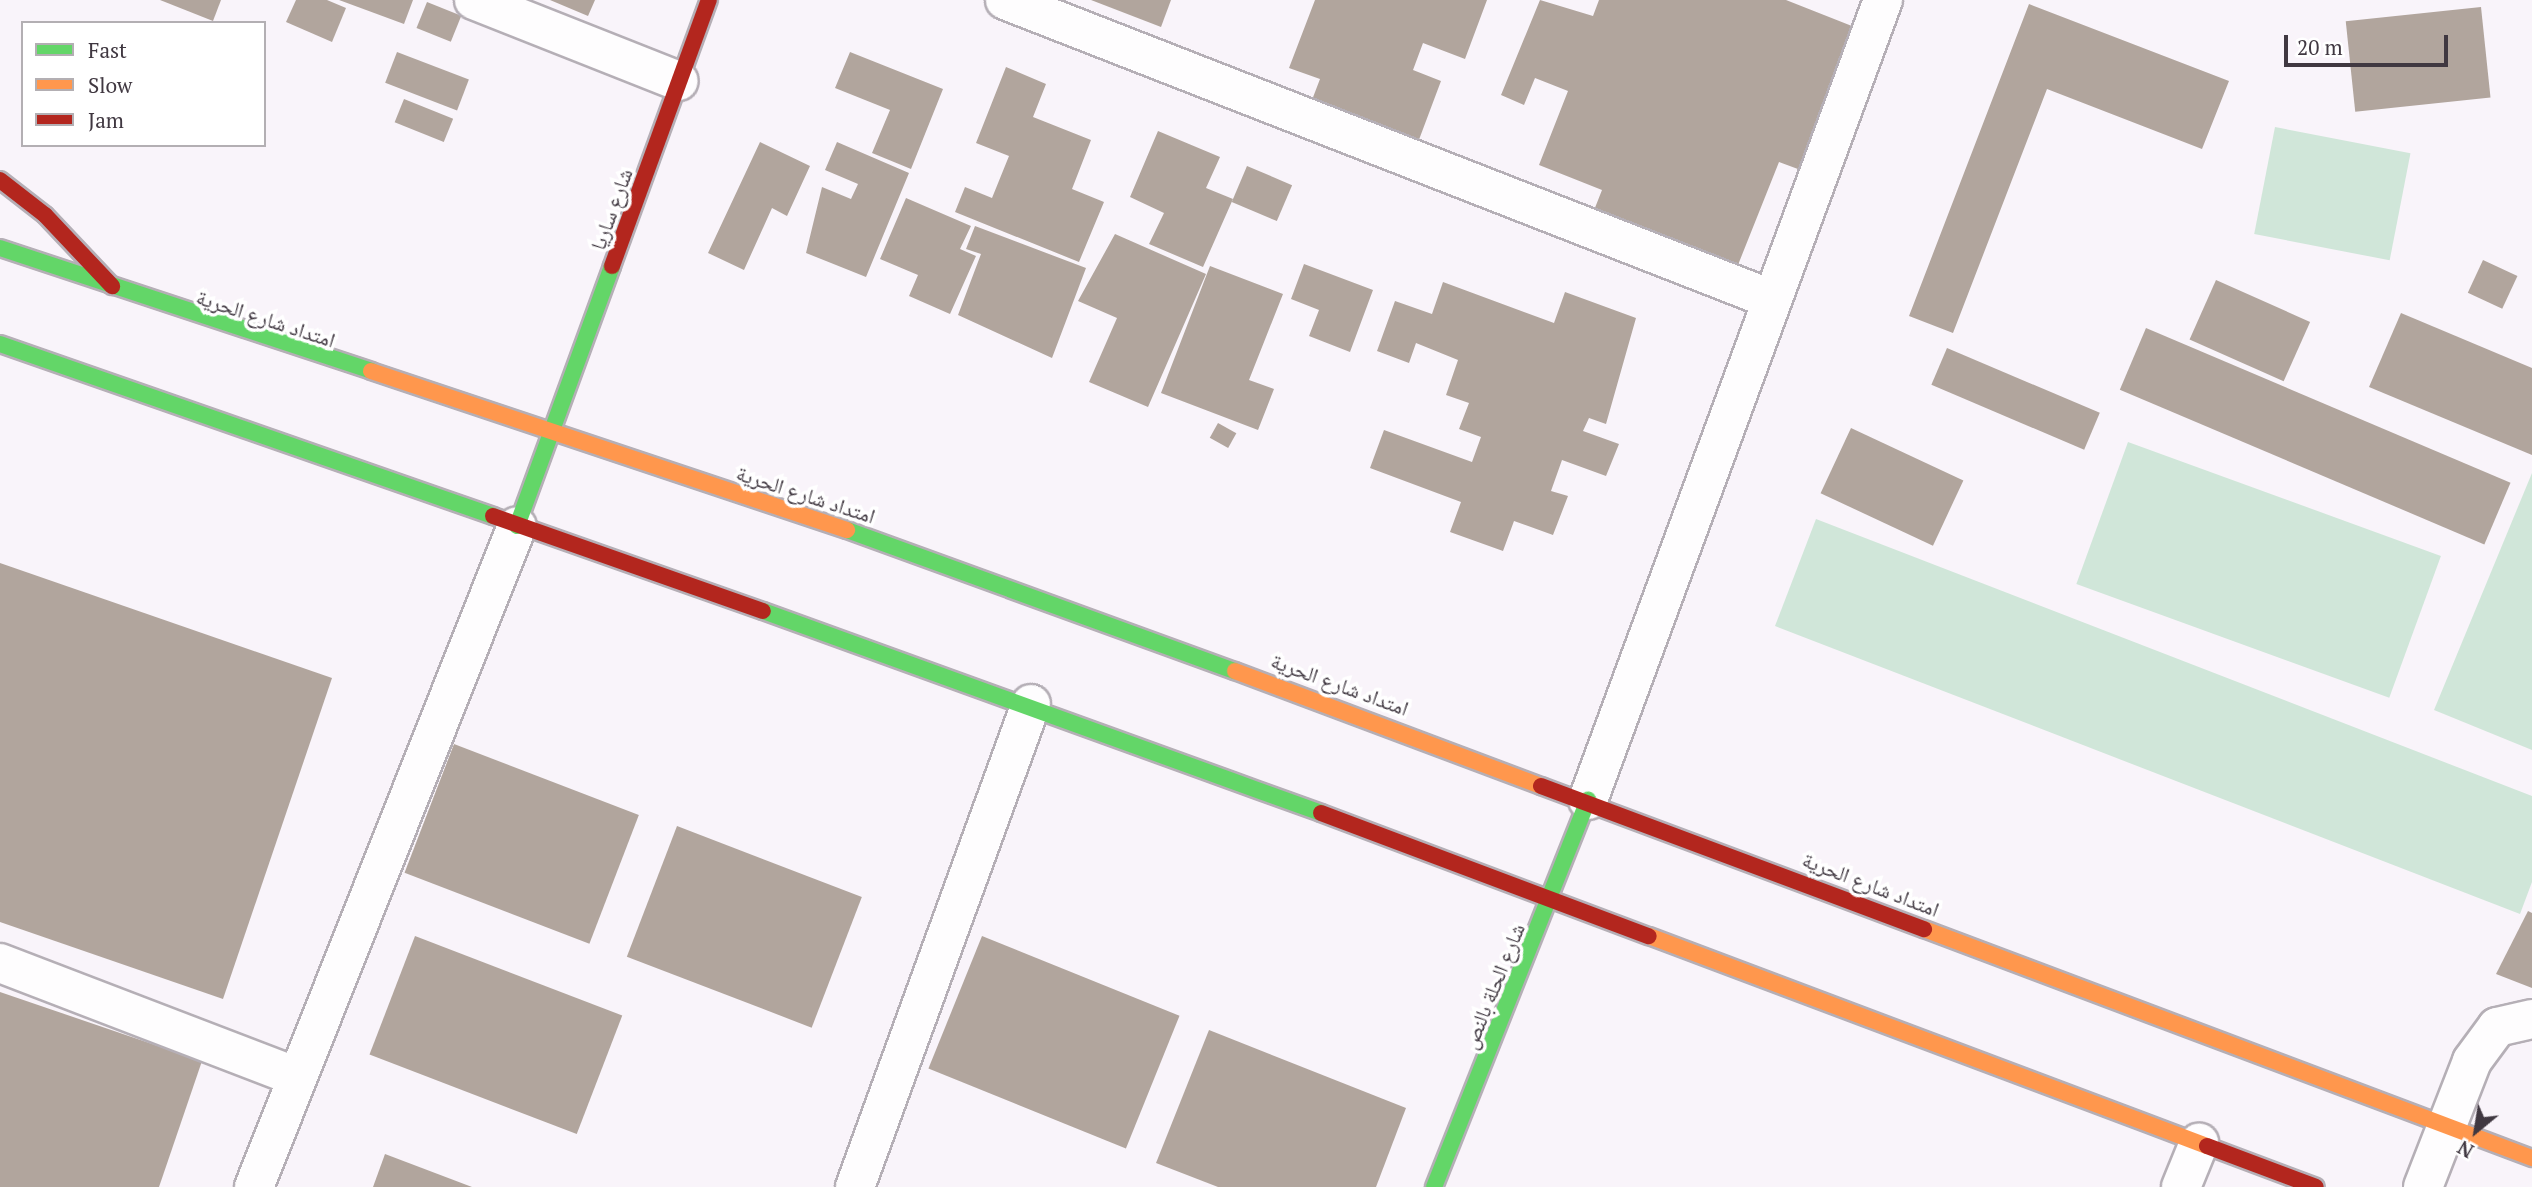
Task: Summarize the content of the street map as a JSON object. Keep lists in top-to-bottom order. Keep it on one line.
{"streets":{"main road":["شارع ساريا","امتداد شارع الحرية","شارع الحلة بالنص"]},"crossings":[["شارع ساريا","امتداد شارع الحرية"],["امتداد شارع الحرية","شارع الحلة بالنص"]],"legend":["Fast","Slow","Jam"],"scale_bar":"20 m","north":"bottom left"}
